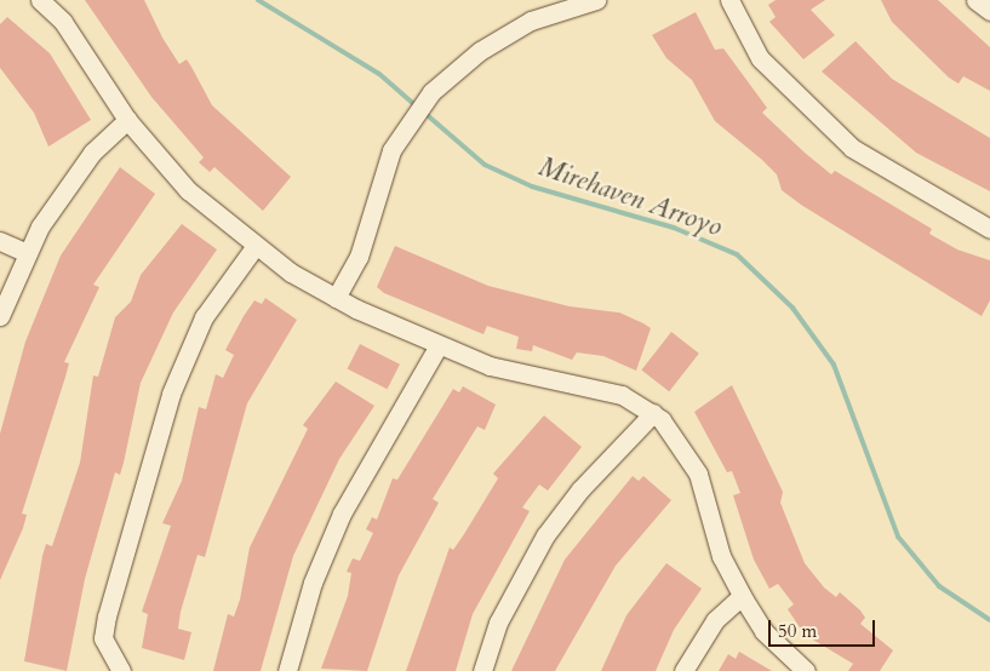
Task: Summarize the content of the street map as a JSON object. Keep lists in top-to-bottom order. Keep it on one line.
{"water":["Mirehaven Arroyo"],"scale_bar":"50 m"}
